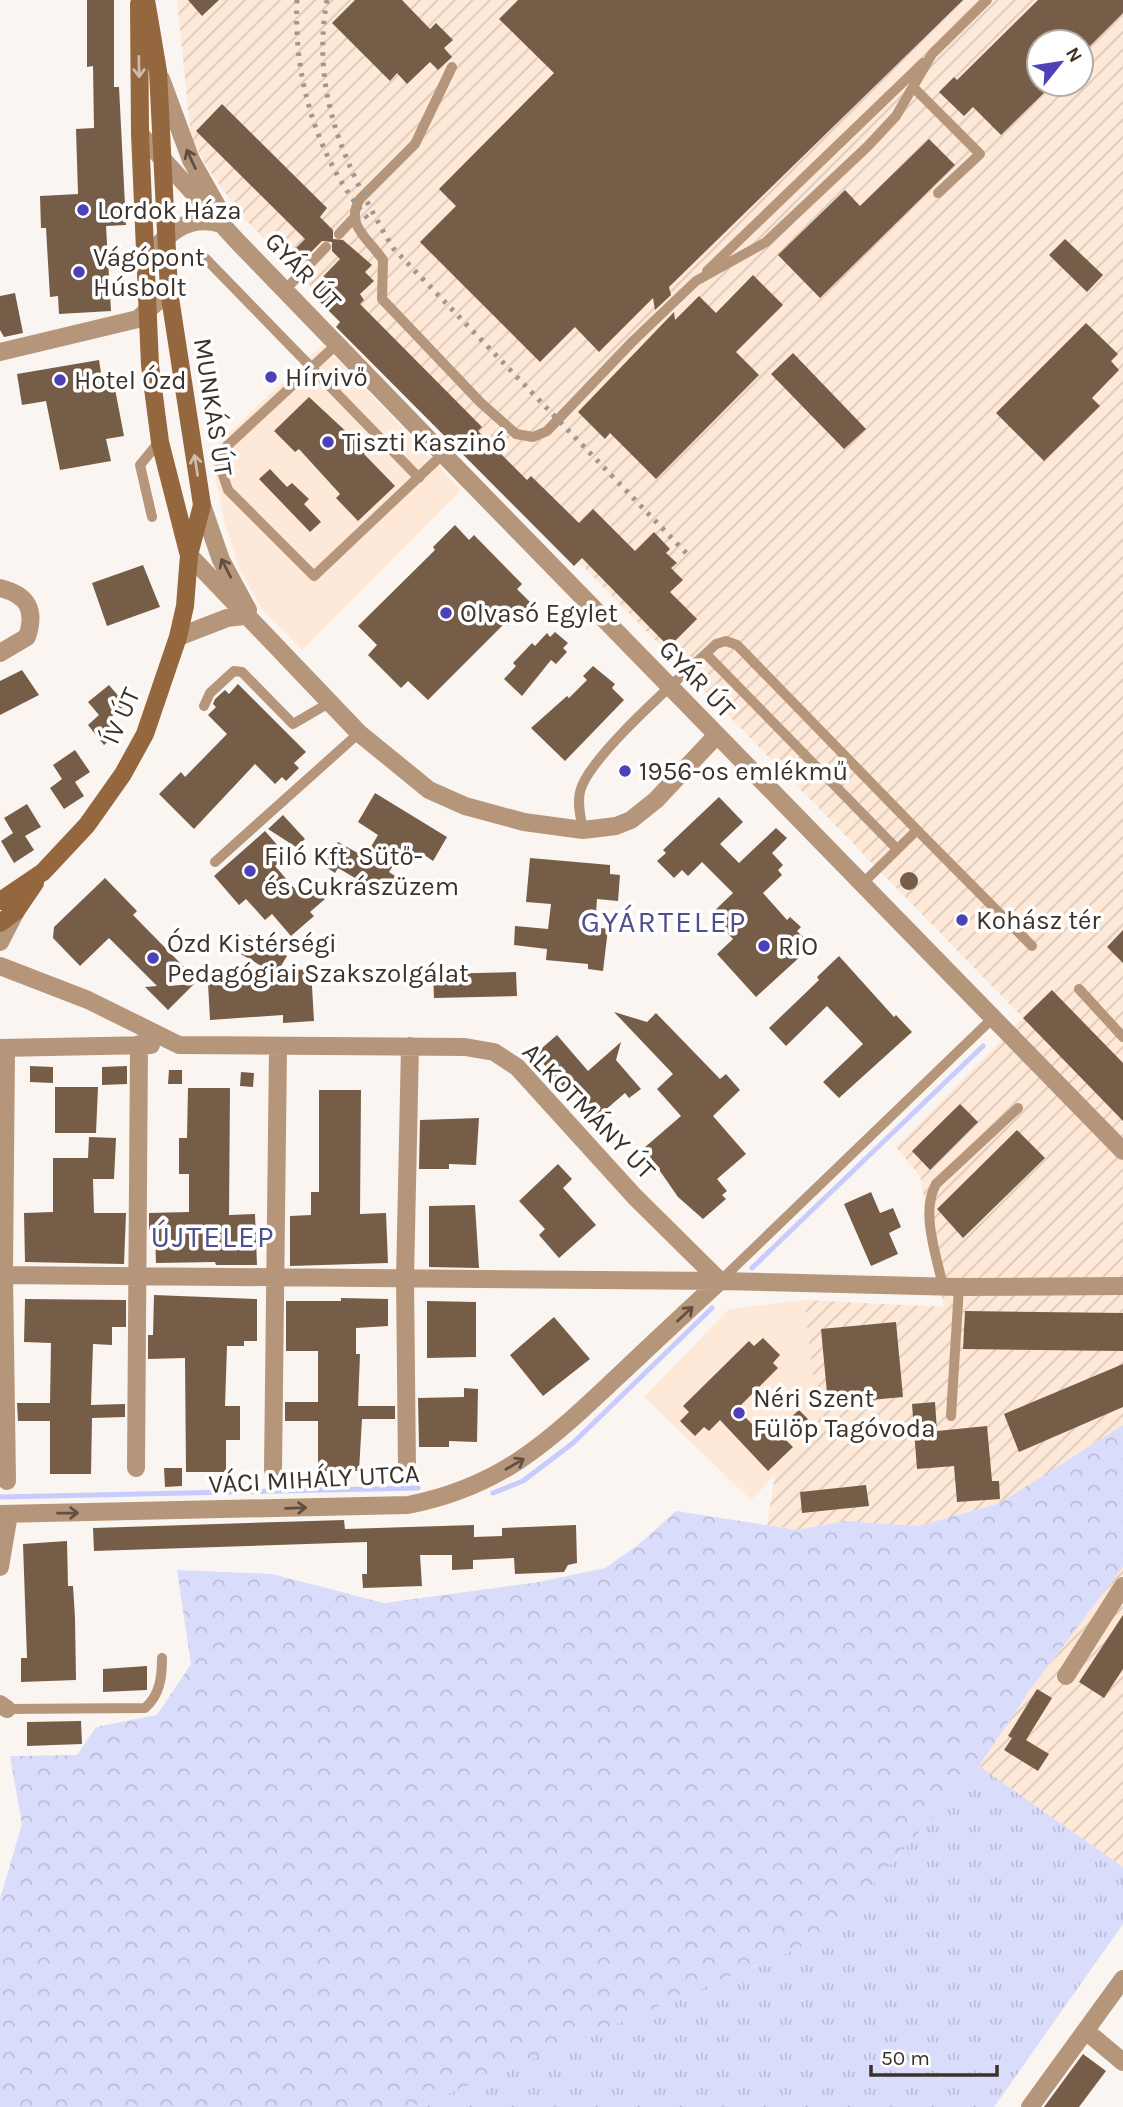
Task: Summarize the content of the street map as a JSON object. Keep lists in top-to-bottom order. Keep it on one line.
{"streets":{"main road":["MUNKÁS ÚT","ÍV ÚT"],"street":["GYÁR ÚT","ALKOTMÁNY ÚT","VÁCI MIHÁLY UTCA"]},"crossings":[["GYÁR ÚT","MUNKÁS ÚT"],["MUNKÁS ÚT","ÍV ÚT"],["ALKOTMÁNY ÚT","VÁCI MIHÁLY UTCA"]],"one_way":["VÁCI MIHÁLY UTCA"],"districts":["GYÁRTELEP","ÚJTELEP"],"places":["Lordok Háza","Vágópont Húsbolt","Hírvivő","Hotel Ózd","Tiszti Kaszinó","Olvasó Egylet","1956-os emlékmű","Filó Kft. Sütő- és Cukrászüzem","Kohász tér","RIO","Ózd Kistérségi Pedagógiai Szakszolgálat","Néri Szent Fülöp Tagóvoda"],"scale_bar":"50 m","north":"top right"}
